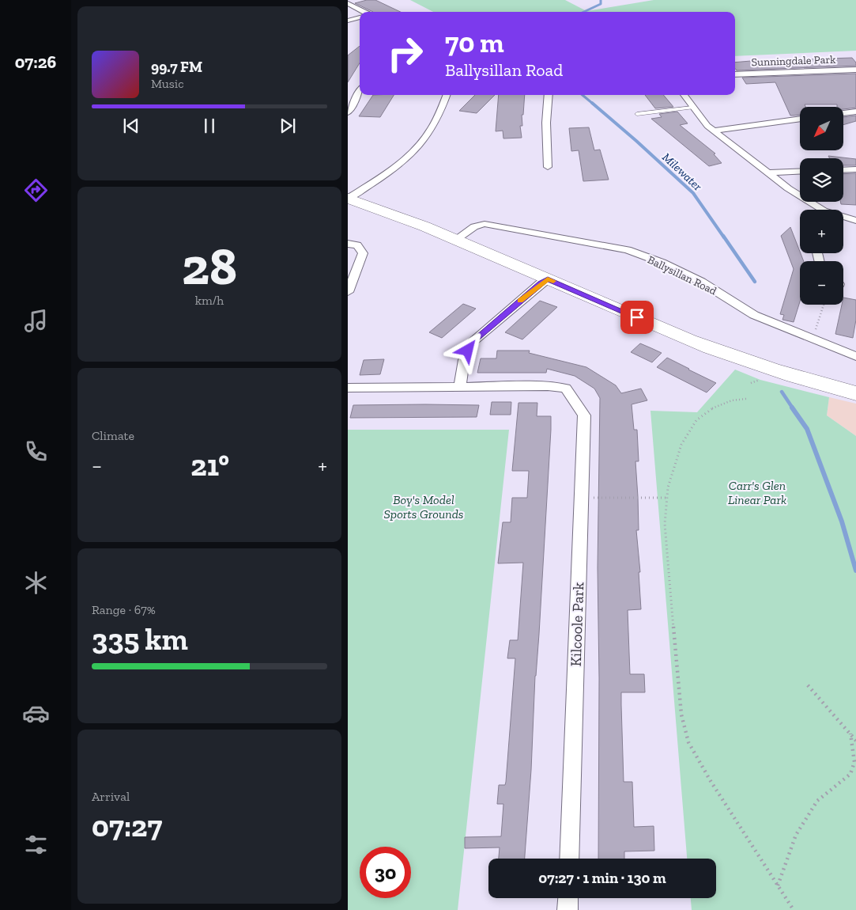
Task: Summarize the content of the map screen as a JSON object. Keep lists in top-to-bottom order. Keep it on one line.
{"streets":{"street":["Sunningdale Park","Ballysillan Road","Kilcoole Park"]},"water":["Milewater"],"parks":["Carr's Glen Linear Park","Boy's Model Sports Grounds"],"north":"bottom left","page":{"tabs":"07:26","turn":["70 m","Ballysillan Road"],"song":["99.7 FM","Music"],"map_buttons":["+","−"],"tile":[["28","km/h"],"Climate",["Range · 67%","335 km"],["Arrival","07:27"]],"heat":["−","21°","+"],"limit":"30","trip":"07:27 · 1 min · 130 m"}}
